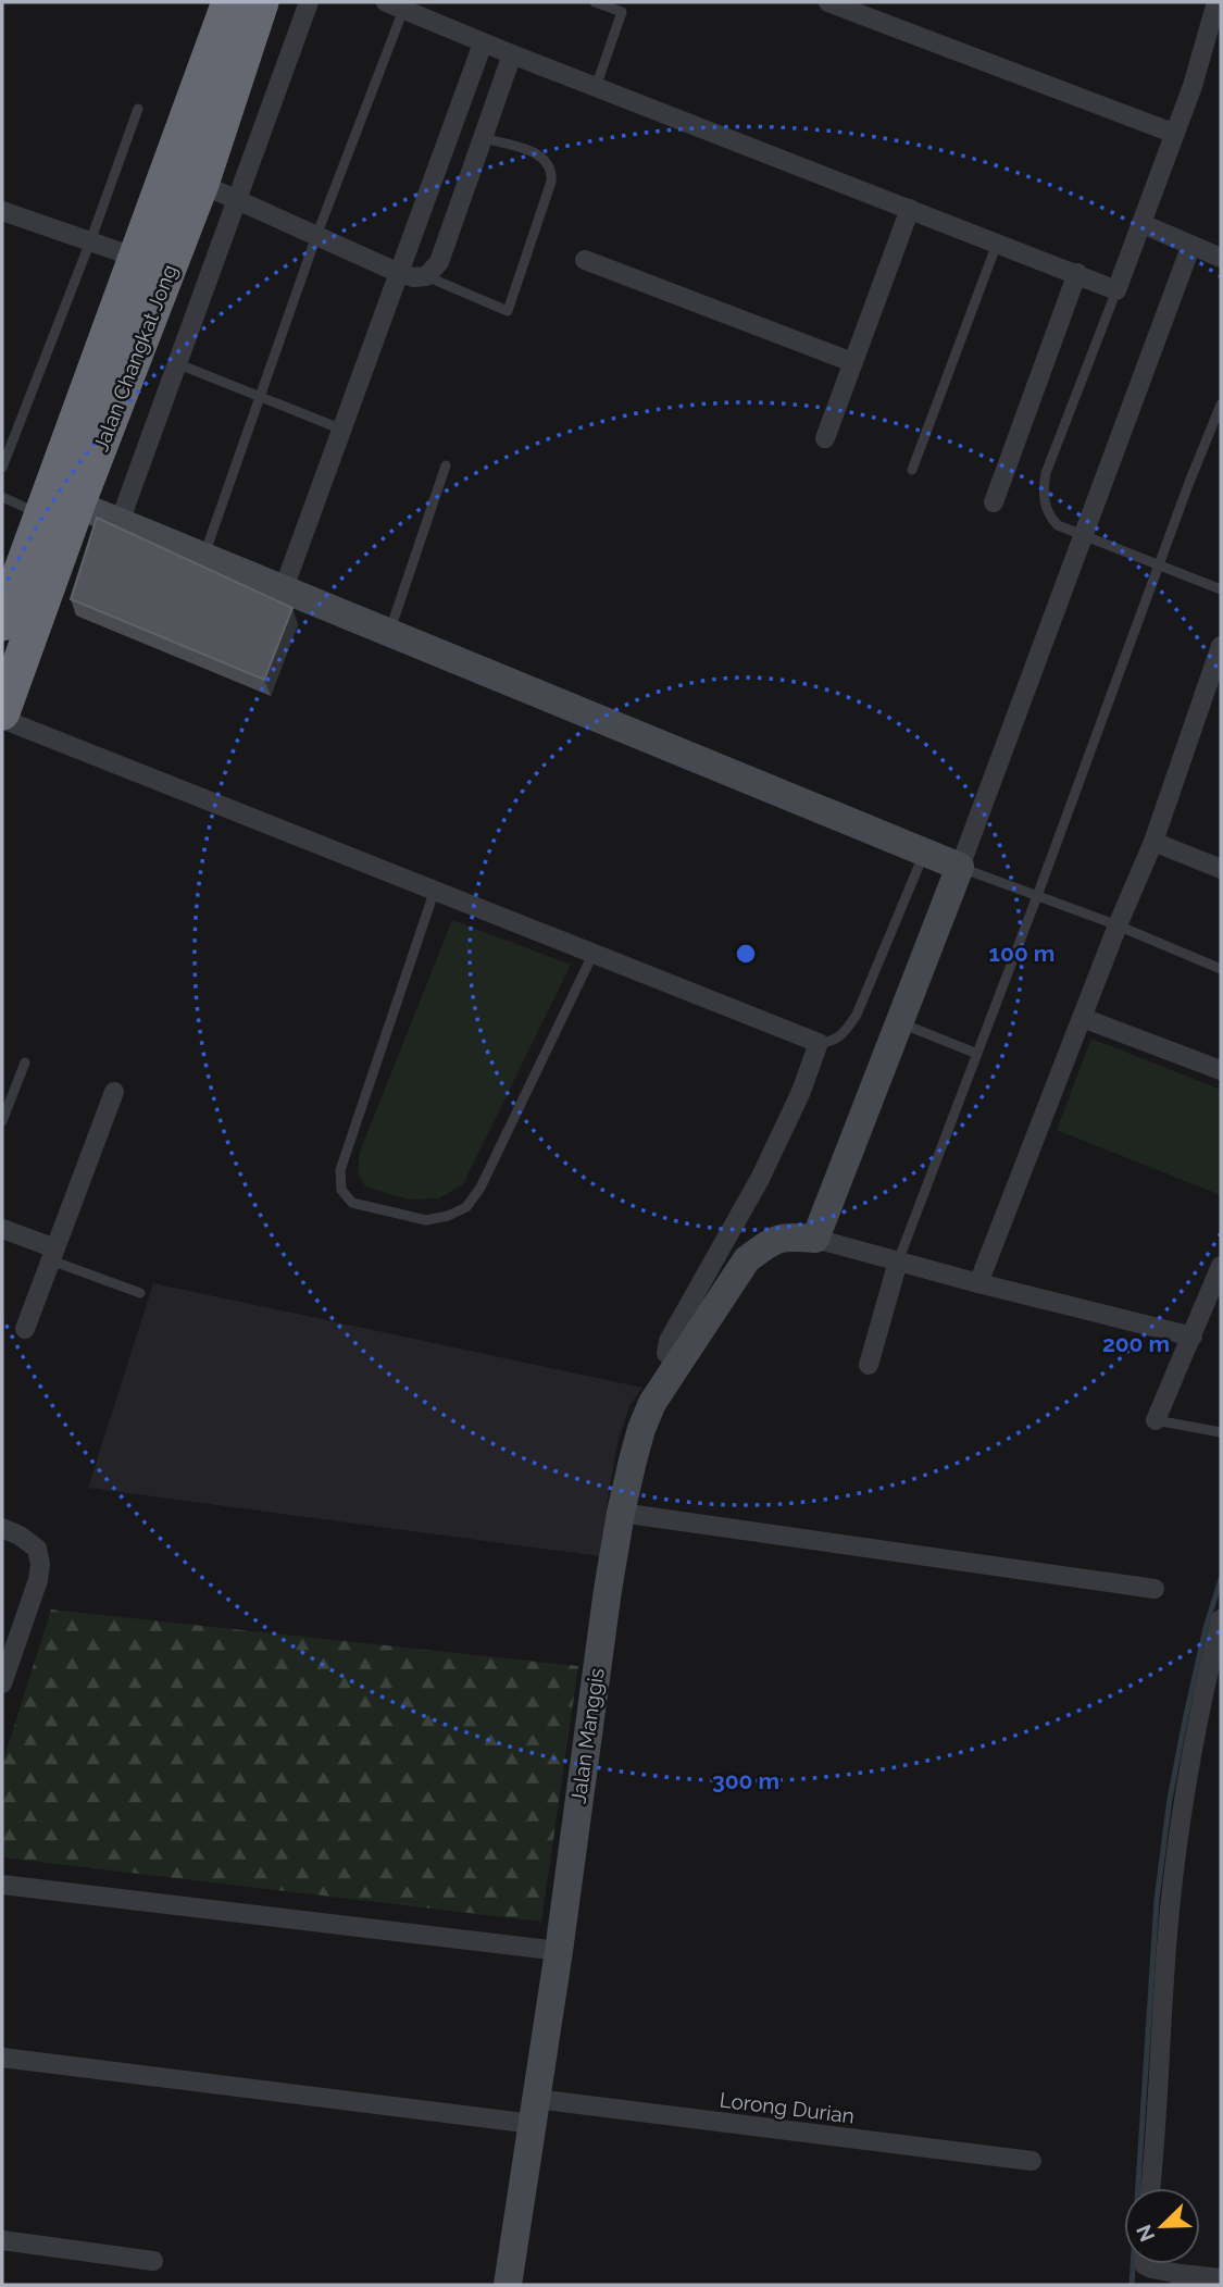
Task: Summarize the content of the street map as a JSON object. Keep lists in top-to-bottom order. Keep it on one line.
{"streets":{"highway":["Jalan Changkat Jong"],"street":["Jalan Manggis","Lorong Durian"]},"crossings":[["Jalan Manggis","Lorong Durian"]],"north":"bottom left","rings":["100 m","200 m","300 m"]}
